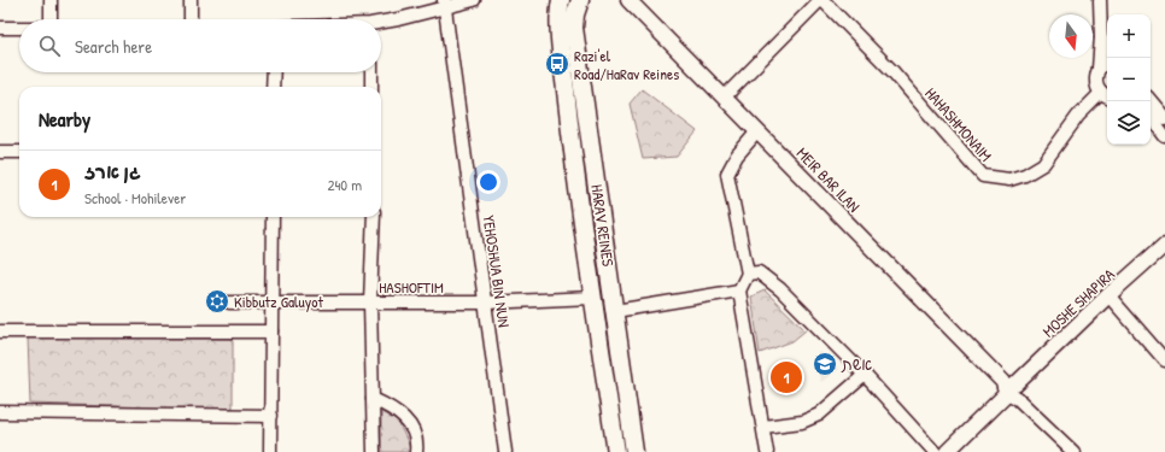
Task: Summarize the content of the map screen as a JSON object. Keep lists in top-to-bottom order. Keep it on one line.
{"streets":{"main road":["HARAV REINES"],"street":["HAHASHMONAIM","MEIR BAR ILAN","YEHOSHUA BIN NUN","HASHOFTIM","MOSHE SHAPIRA"]},"crossings":[["MEIR BAR ILAN","MOSHE SHAPIRA"],["HARAV REINES","HASHOFTIM"],["YEHOSHUA BIN NUN","HASHOFTIM"]],"places":{"bus stop":["Razi'el Road/HaRav Reines"],"synagogue":["Kibbutz Galuyot"],"school or university":["אשת"]},"north":"bottom","page":{"map_buttons":["+","−"],"search":"Search here","heading":"Nearby","list":[{"mark":"1","name":"גן ארז","note":"School · Mohilever","value":"240 m"}],"pins":"1"}}
